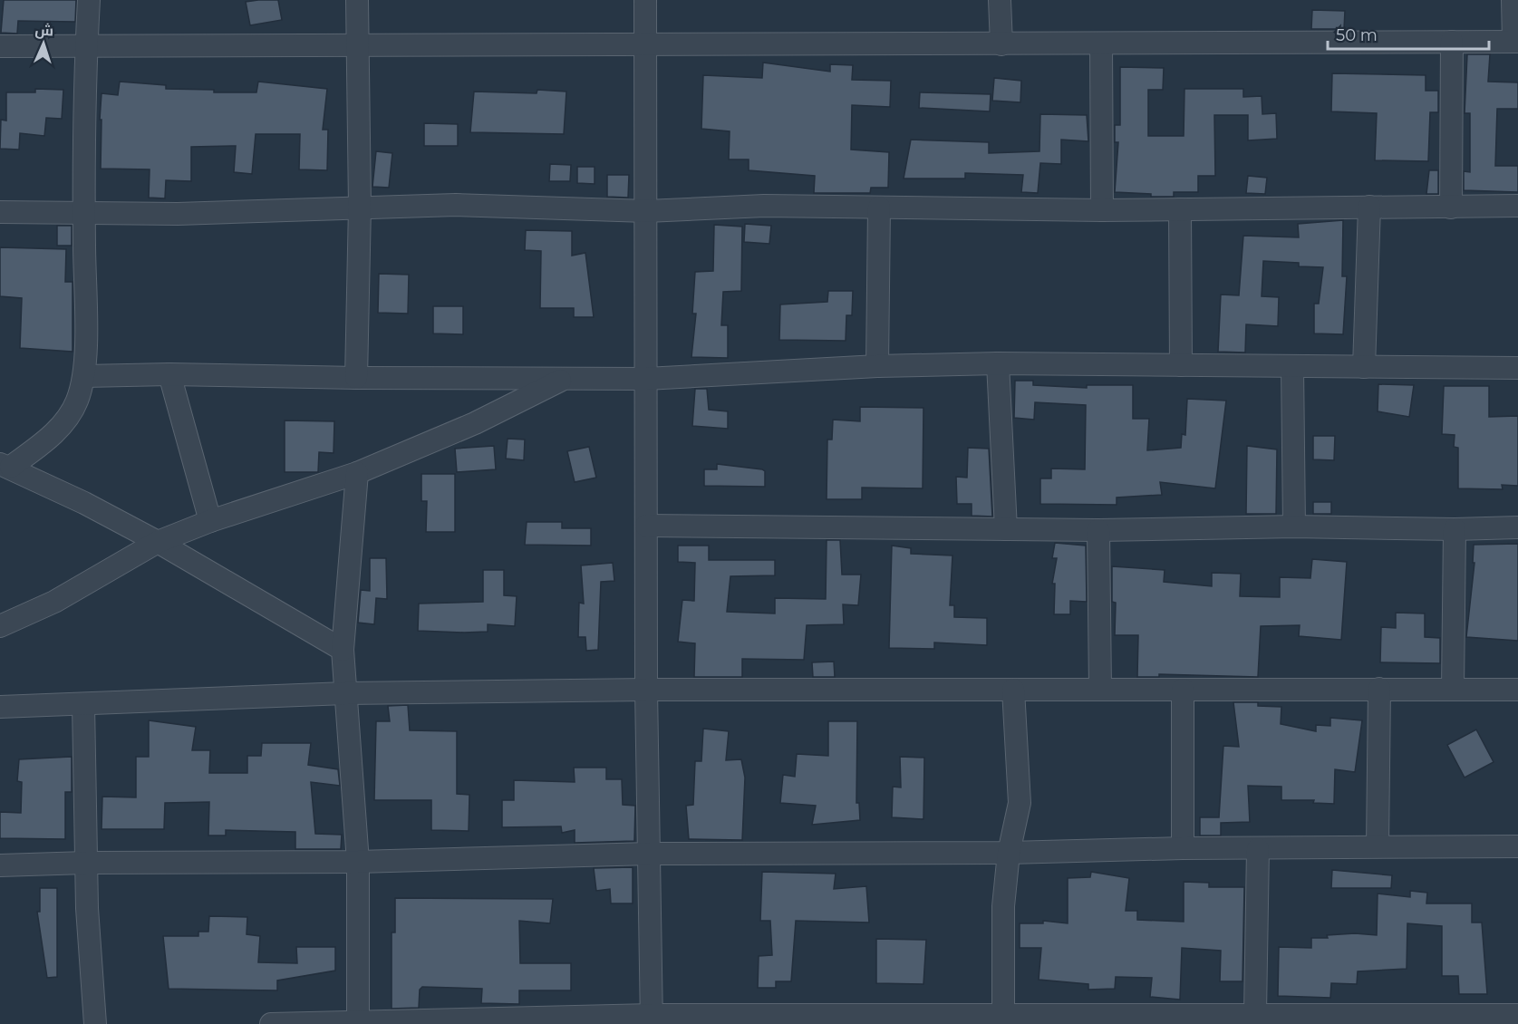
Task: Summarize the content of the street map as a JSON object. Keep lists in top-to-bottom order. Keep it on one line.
{"scale_bar":"50 m","north":"top"}
